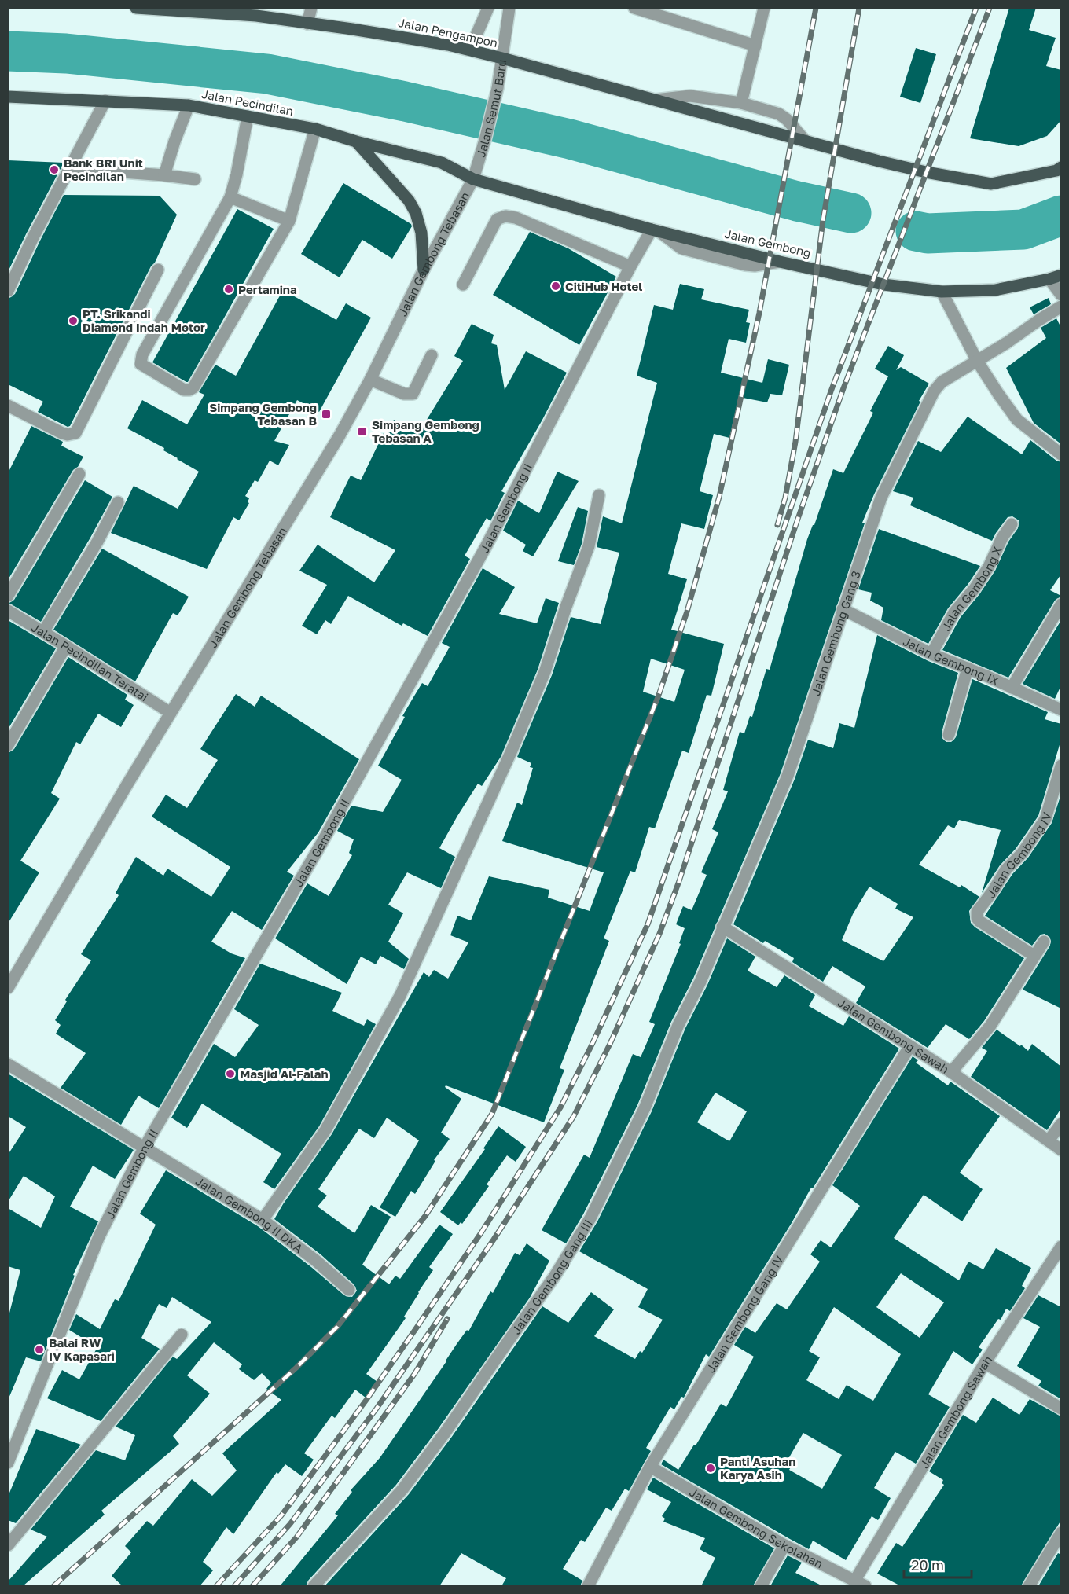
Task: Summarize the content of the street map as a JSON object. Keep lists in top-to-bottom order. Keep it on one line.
{"streets":{"main road":["Jalan Pengampon","Jalan Pecindilan","Jalan Gembong"],"street":["Jalan Semut Baru","Jalan Gembong Tebasan","Jalan Gembong II","Jalan Gembong X","Jalan Gembong Gang 3","Jalan Gembong IX","Jalan Pecindilan Teratai","Jalan Gembong IV","Jalan Gembong Sawah","Jalan Gembong II DKA","Jalan Gembong Gang III","Jalan Gembong Gang IV","Jalan Gembong Sekolahan"]},"crossings":[["Jalan Pengampon","Jalan Semut Baru"],["Jalan Pecindilan","Jalan Semut Baru"],["Jalan Pecindilan","Jalan Gembong"],["Jalan Pecindilan","Jalan Gembong Tebasan"],["Jalan Semut Baru","Jalan Gembong"],["Jalan Semut Baru","Jalan Gembong Tebasan"],["Jalan Gembong","Jalan Gembong Tebasan"],["Jalan Gembong","Jalan Gembong II"],["Jalan Gembong Tebasan","Jalan Pecindilan Teratai"],["Jalan Gembong II","Jalan Gembong II DKA"],["Jalan Gembong X","Jalan Gembong IX"],["Jalan Gembong Gang 3","Jalan Gembong IX"],["Jalan Gembong Gang 3","Jalan Gembong Sawah"],["Jalan Gembong Gang 3","Jalan Gembong Gang III"],["Jalan Gembong Sawah","Jalan Gembong Gang III"],["Jalan Gembong Sawah","Jalan Gembong Gang IV"],["Jalan Gembong Sawah","Jalan Gembong Sekolahan"],["Jalan Gembong Gang IV","Jalan Gembong Sekolahan"]],"places":{"other":["Bank BRI Unit Pecindilan","CitiHub Hotel","Pertamina","PT. Srikandi Diamond Indah Motor","Masjid Al-Falah","Balai RW IV Kapasari","Panti Asuhan Karya Asih"],"transit":["Simpang Gembong Tebasan B","Simpang Gembong Tebasan A"]},"scale_bar":"20 m"}
